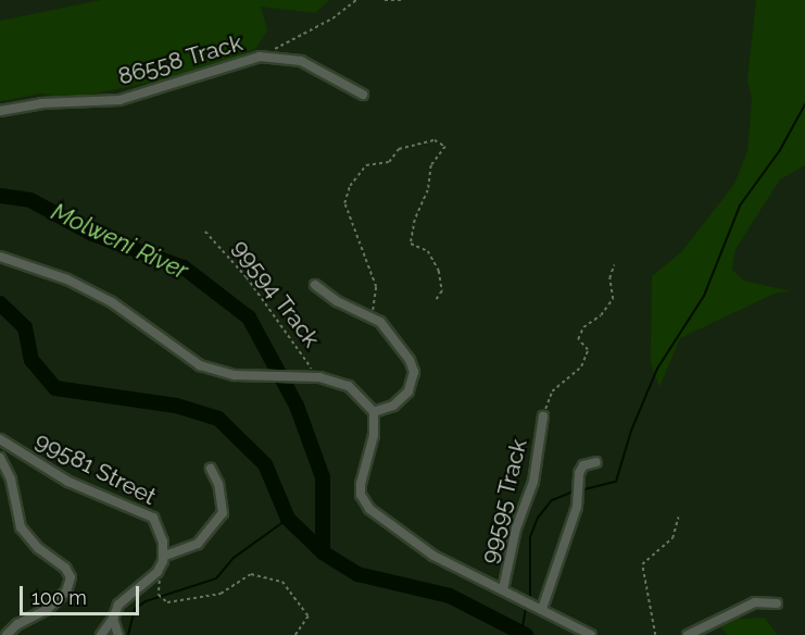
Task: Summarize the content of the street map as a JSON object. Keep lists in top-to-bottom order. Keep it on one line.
{"streets":{"street":["86558 Track","99581 Street","99595 Track"],"path":["99594 Track"]},"water":["Molweni River"],"scale_bar":"100 m"}
